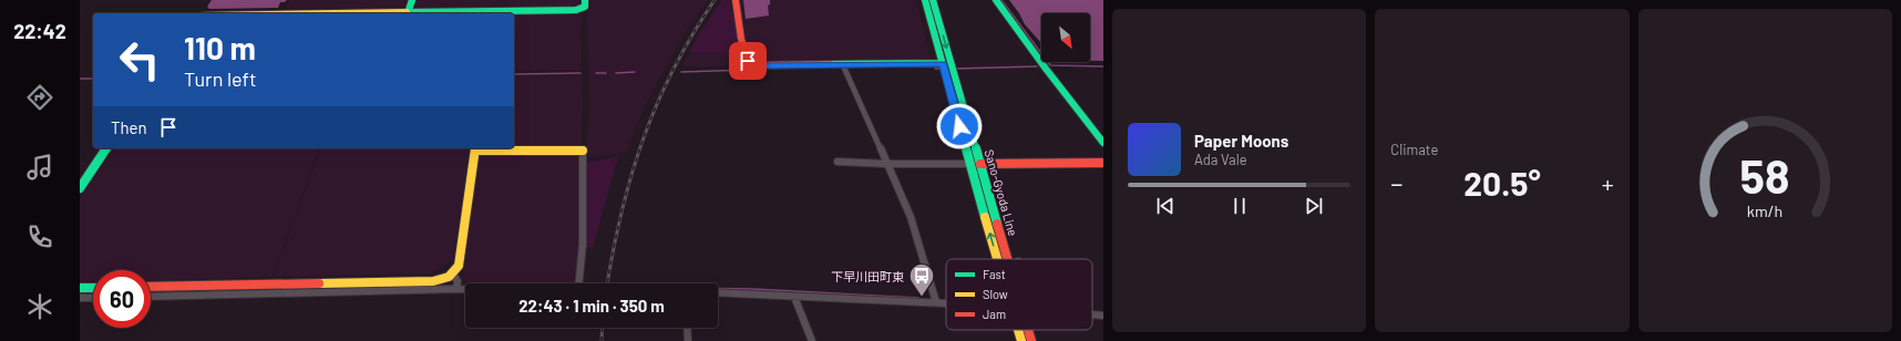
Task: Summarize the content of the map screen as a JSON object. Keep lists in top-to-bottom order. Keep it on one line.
{"streets":{"street":["Sano-Gyoda Line"]},"places":{"bus stop":["下早川田町東"]},"legend":["Fast","Slow","Jam"],"north":"bottom right","page":{"tabs":"22:42","tile":"Climate","turn":["110 m","Turn left"],"then":"Then","song":["Paper Moons","Ada Vale"],"heat":["−","20.5°","+"],"limit":"60","trip":"22:43 · 1 min · 350 m","gauge":["58","km/h"]}}
